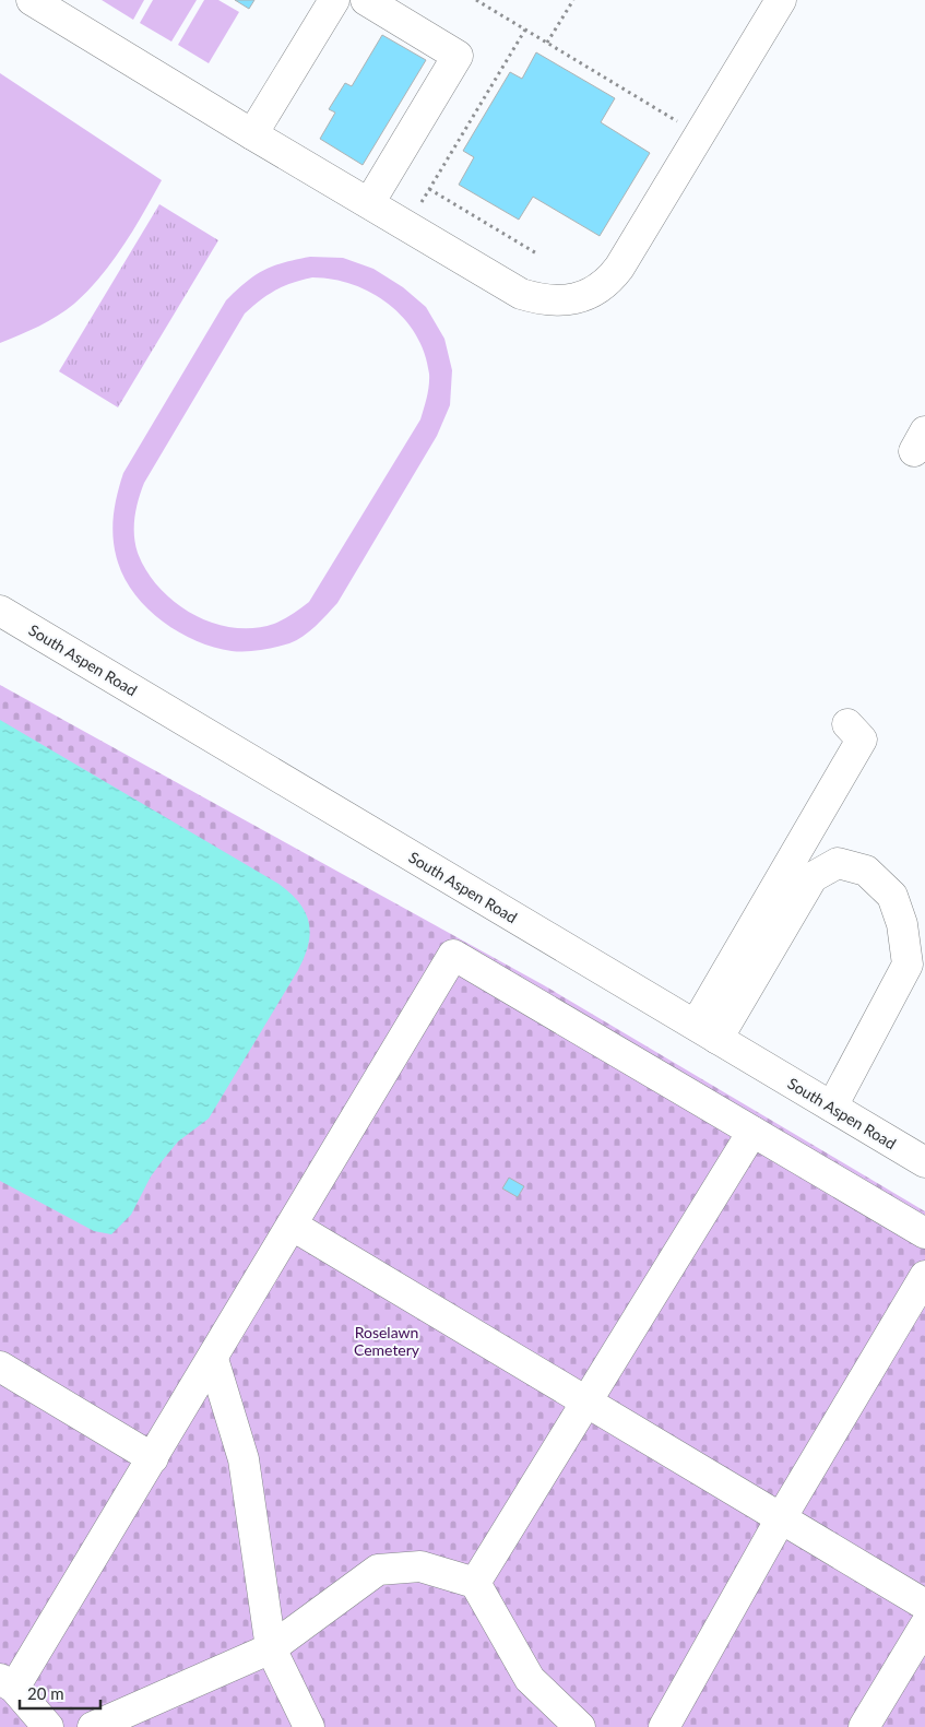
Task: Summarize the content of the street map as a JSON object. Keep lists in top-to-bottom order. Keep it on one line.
{"streets":{"street":["South Aspen Road"]},"parks":["Roselawn Cemetery"],"scale_bar":"20 m"}
